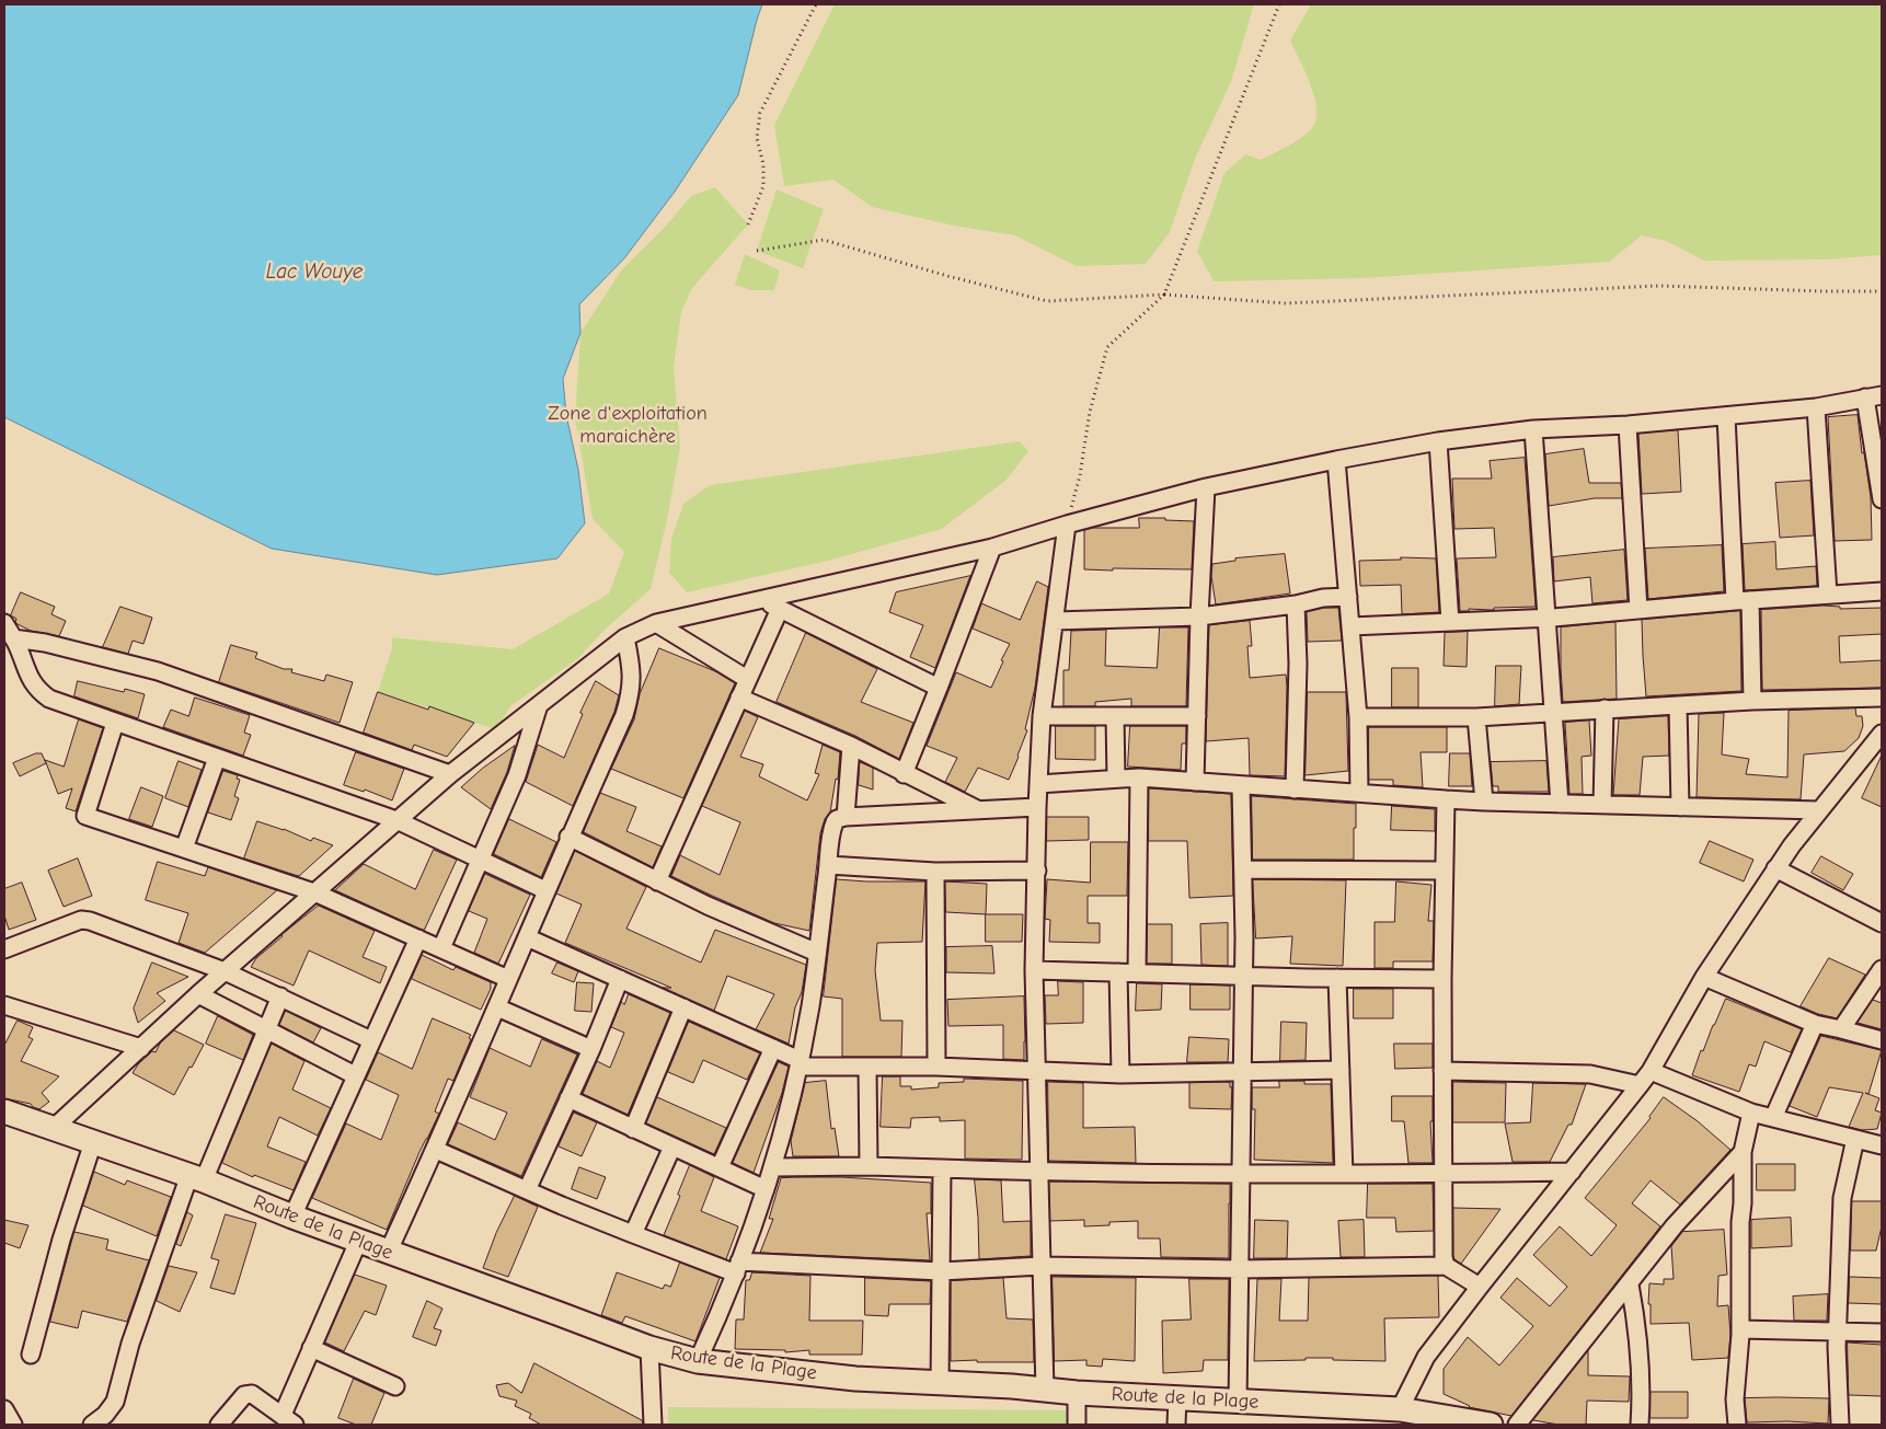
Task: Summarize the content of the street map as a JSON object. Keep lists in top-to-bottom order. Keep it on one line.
{"streets":{"main road":["Route de la Plage"]},"water":["Lac Wouye"],"parks":["Zone d'exploitation maraichère"]}
